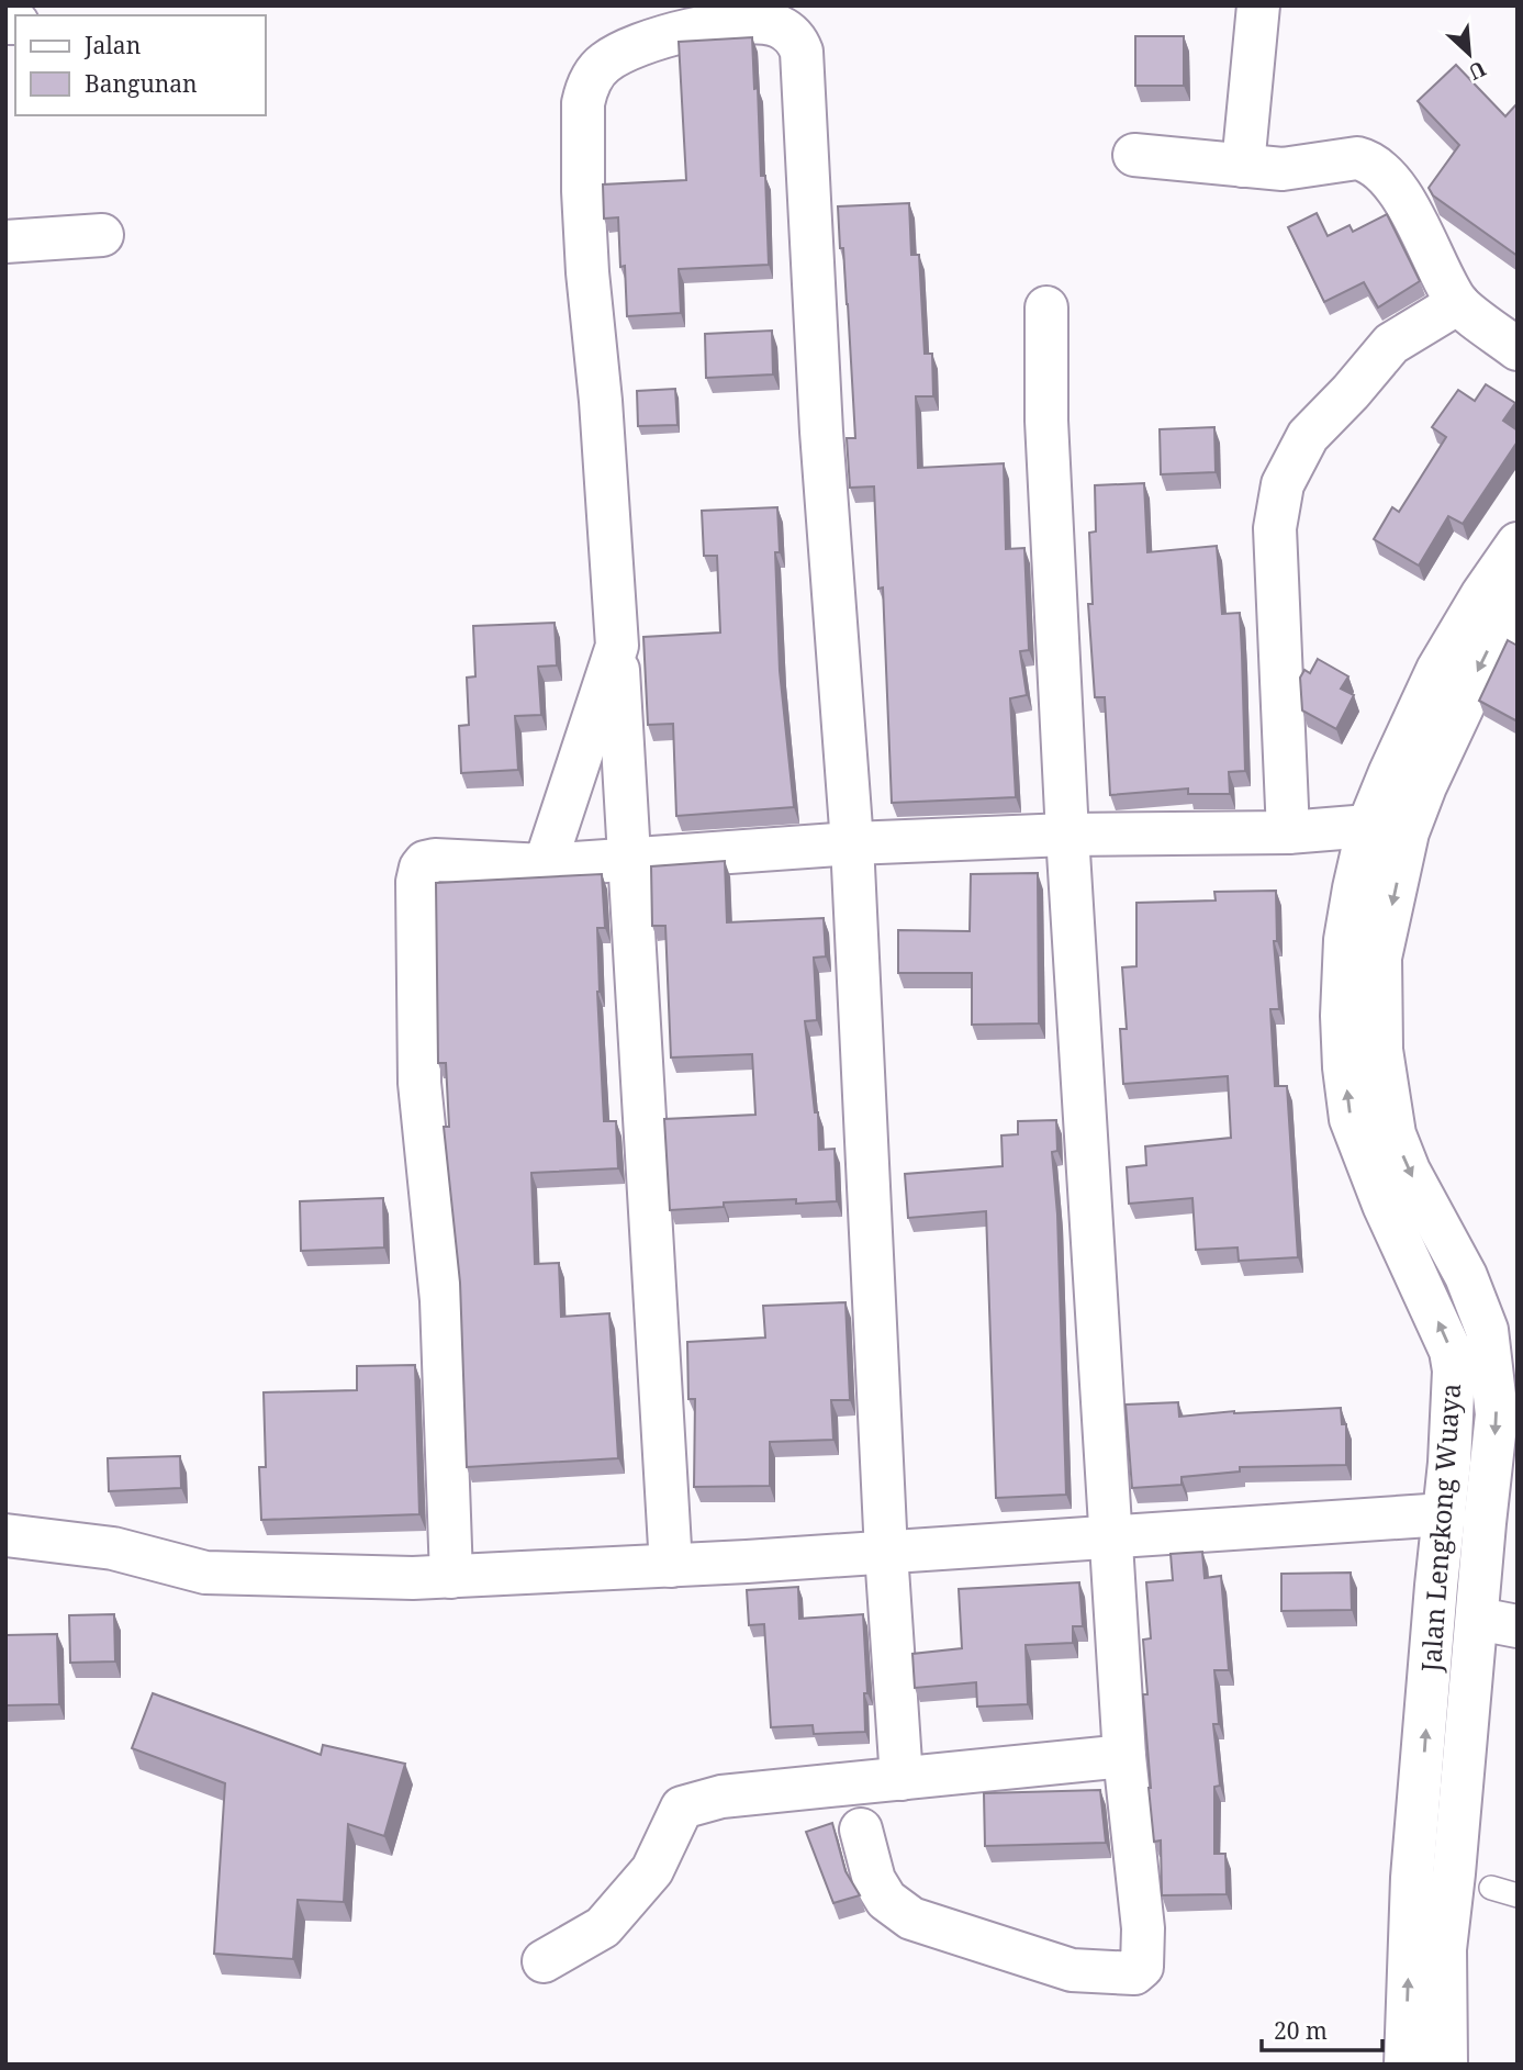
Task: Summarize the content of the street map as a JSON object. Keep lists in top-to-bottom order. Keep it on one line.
{"streets":{"street":["Jalan Lengkong Wuaya"]},"legend":["Jalan","Bangunan"],"scale_bar":"20 m","north":"bottom right"}
